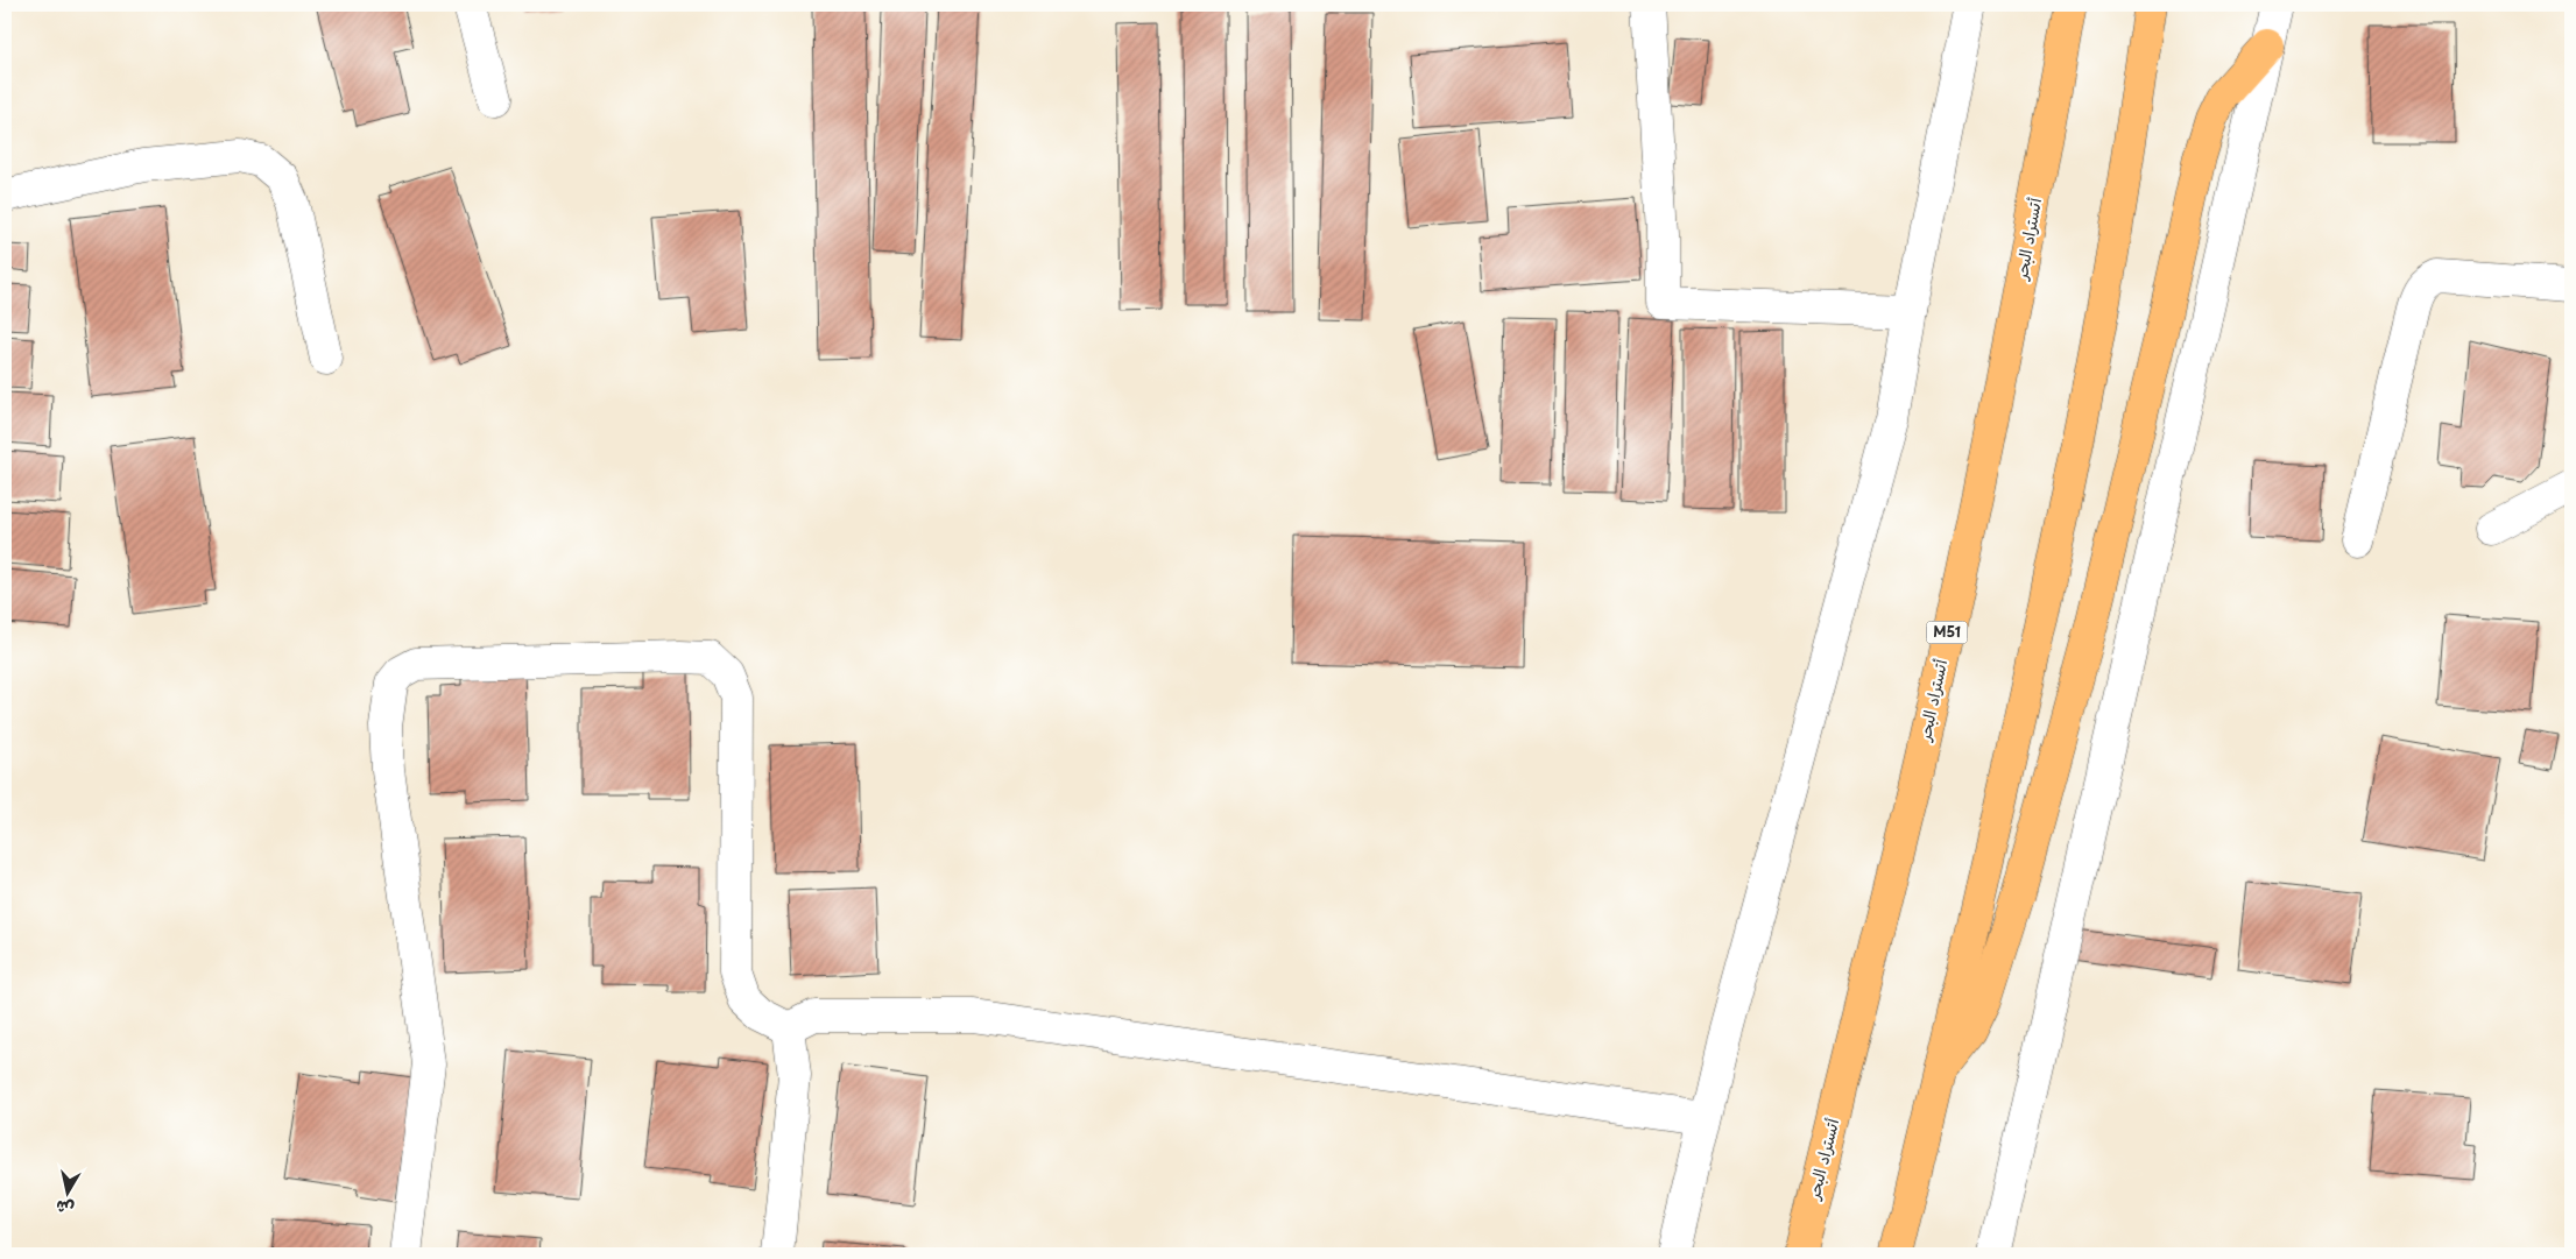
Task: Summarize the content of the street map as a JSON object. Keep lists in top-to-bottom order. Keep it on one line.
{"streets":{"highway":["أتستراد البحر","M51"]},"north":"bottom"}
